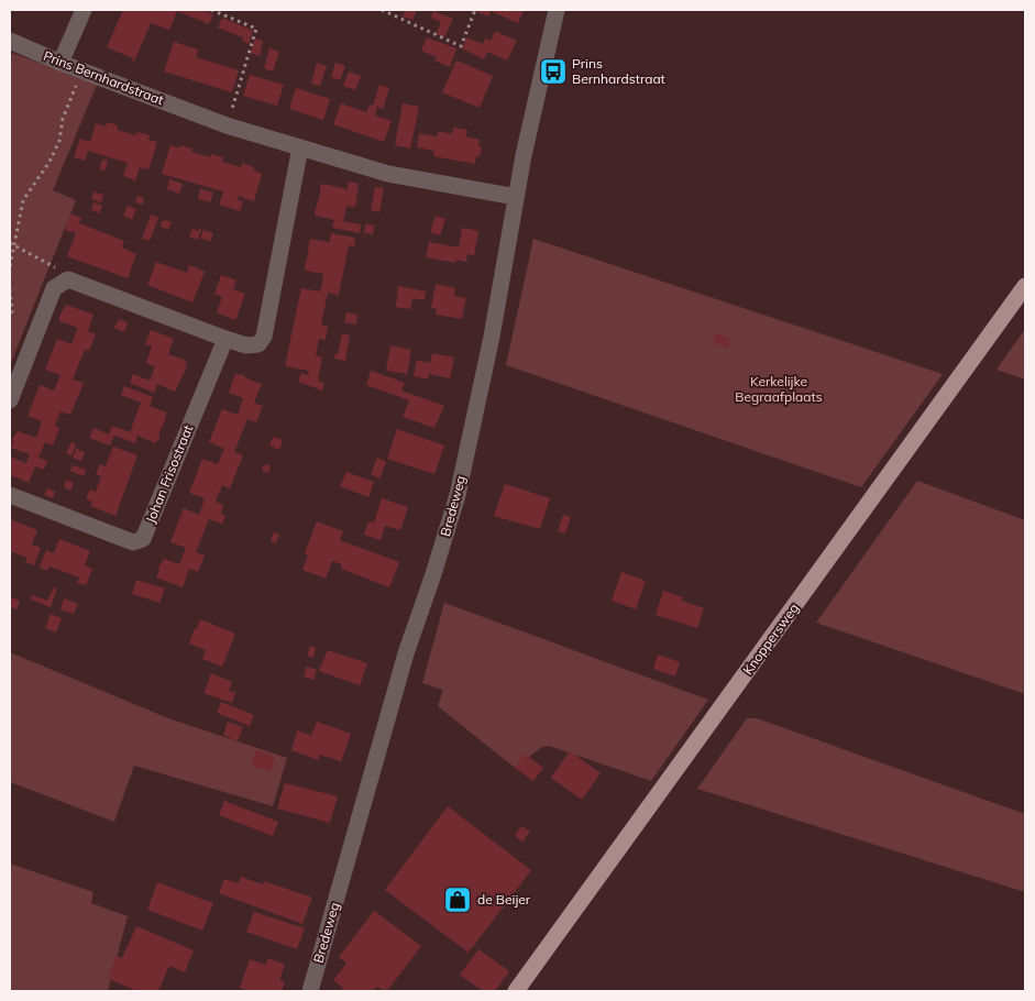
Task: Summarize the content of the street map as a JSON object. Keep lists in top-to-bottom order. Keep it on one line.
{"streets":{"main road":["Knoppersweg"],"street":["Prins Bernhardstraat","Johan Frisostraat","Bredeweg"]},"crossings":[["Prins Bernhardstraat","Bredeweg"]],"parks":["Kerkelijke Begraafplaats"],"places":{"bus stop":["Prins Bernhardstraat"],"shop":["de Beijer"]}}
